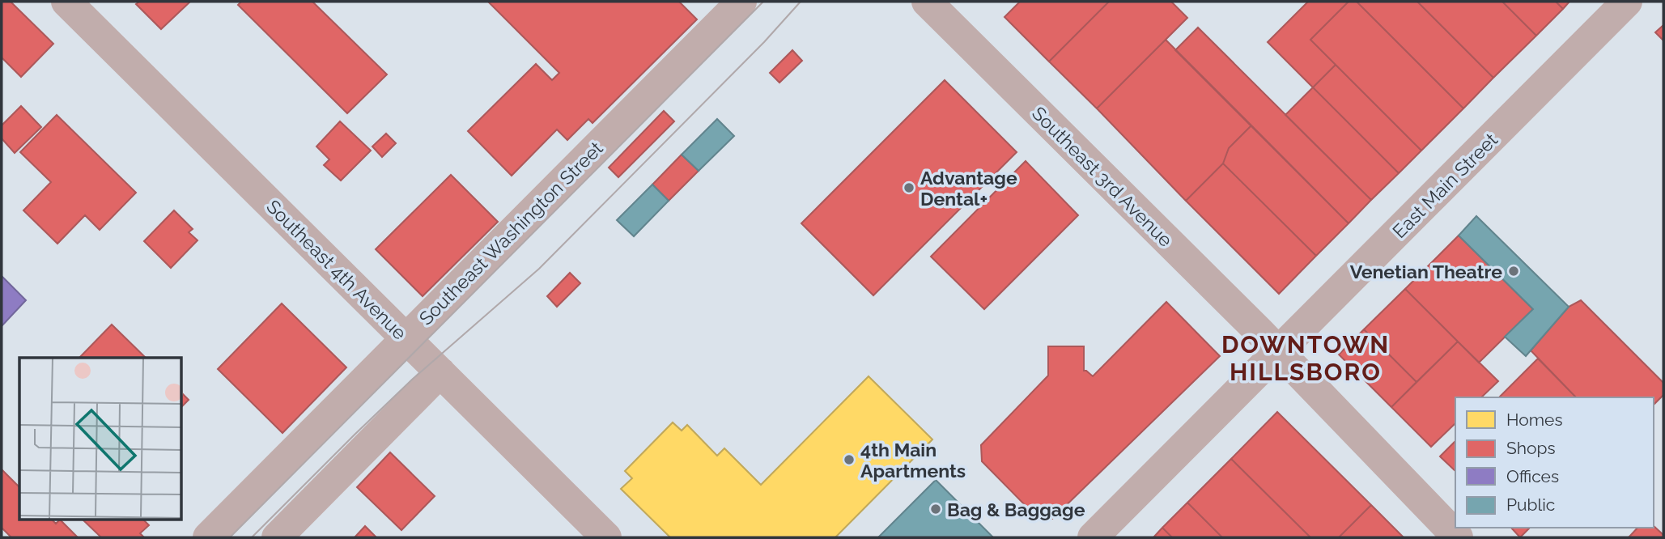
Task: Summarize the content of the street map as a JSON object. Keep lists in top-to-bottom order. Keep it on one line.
{"streets":{"street":["Southeast 3rd Avenue","East Main Street","Southeast Washington Street","Southeast 4th Avenue"]},"crossings":[["Southeast 3rd Avenue","East Main Street"],["Southeast Washington Street","Southeast 4th Avenue"]],"districts":["DOWNTOWN HILLSBORO"],"places":["Advantage Dental+","Venetian Theatre","4th Main Apartments","Bag & Baggage"],"legend":["Homes","Shops","Offices","Public"]}
